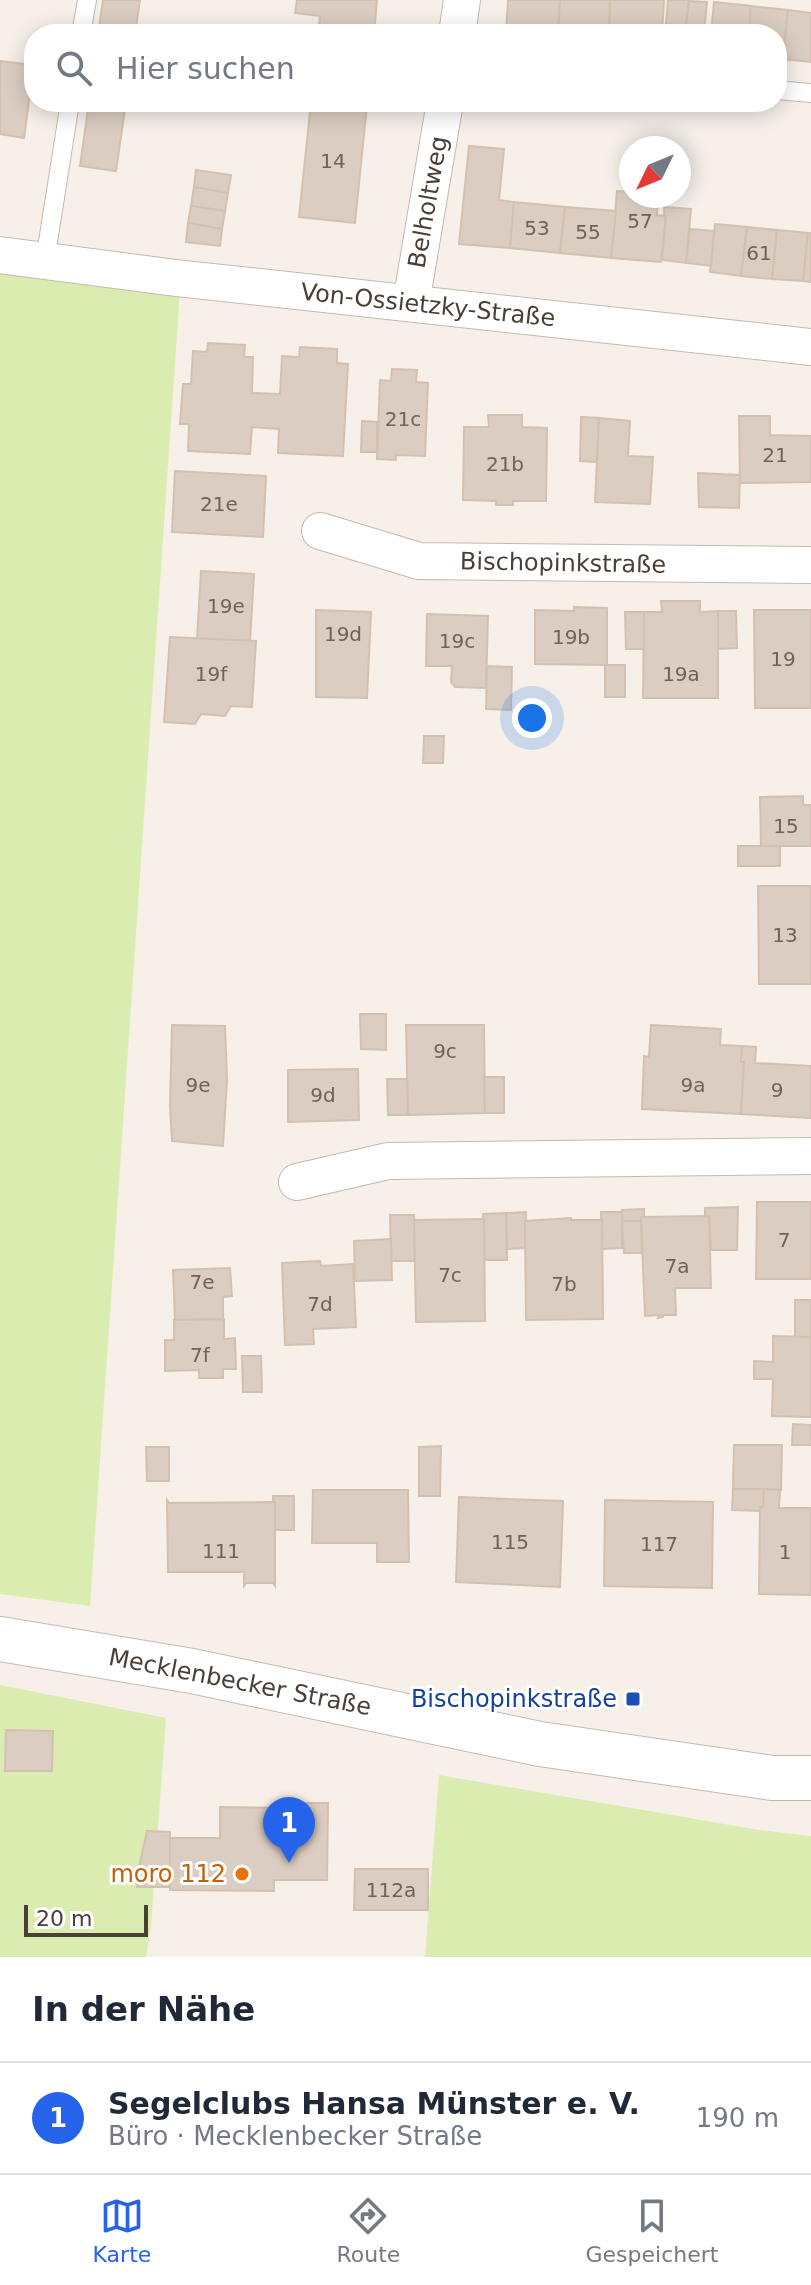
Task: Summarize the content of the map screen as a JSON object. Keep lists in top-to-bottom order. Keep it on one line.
{"streets":{"street":["Belholtweg","Von-Ossietzky-Straße","Bischopinkstraße","Mecklenbecker Straße"]},"crossings":[["Belholtweg","Von-Ossietzky-Straße"]],"places":{"transit":["Bischopinkstraße"],"other":["moro 112"]},"house_numbers":["14","57","53","55","61","21c","21","21b","21e","19e","19d","19b","19c","19","19f","19a","15","13","9c","9e","9a","9","9d","7","7a","7c","7e","7b","7d","7f","115","117","111","1","112a"],"scale_bar":"20 m","north":"bottom left","page":{"search":"Hier suchen","pins":"1","scale":"20 m","heading":"In der Nähe","list":[{"mark":"1","name":"Segelclubs Hansa Münster e. V.","note":"Büro · Mecklenbecker Straße","value":"190 m"}],"nav":["Karte","Route","Gespeichert"]}}
